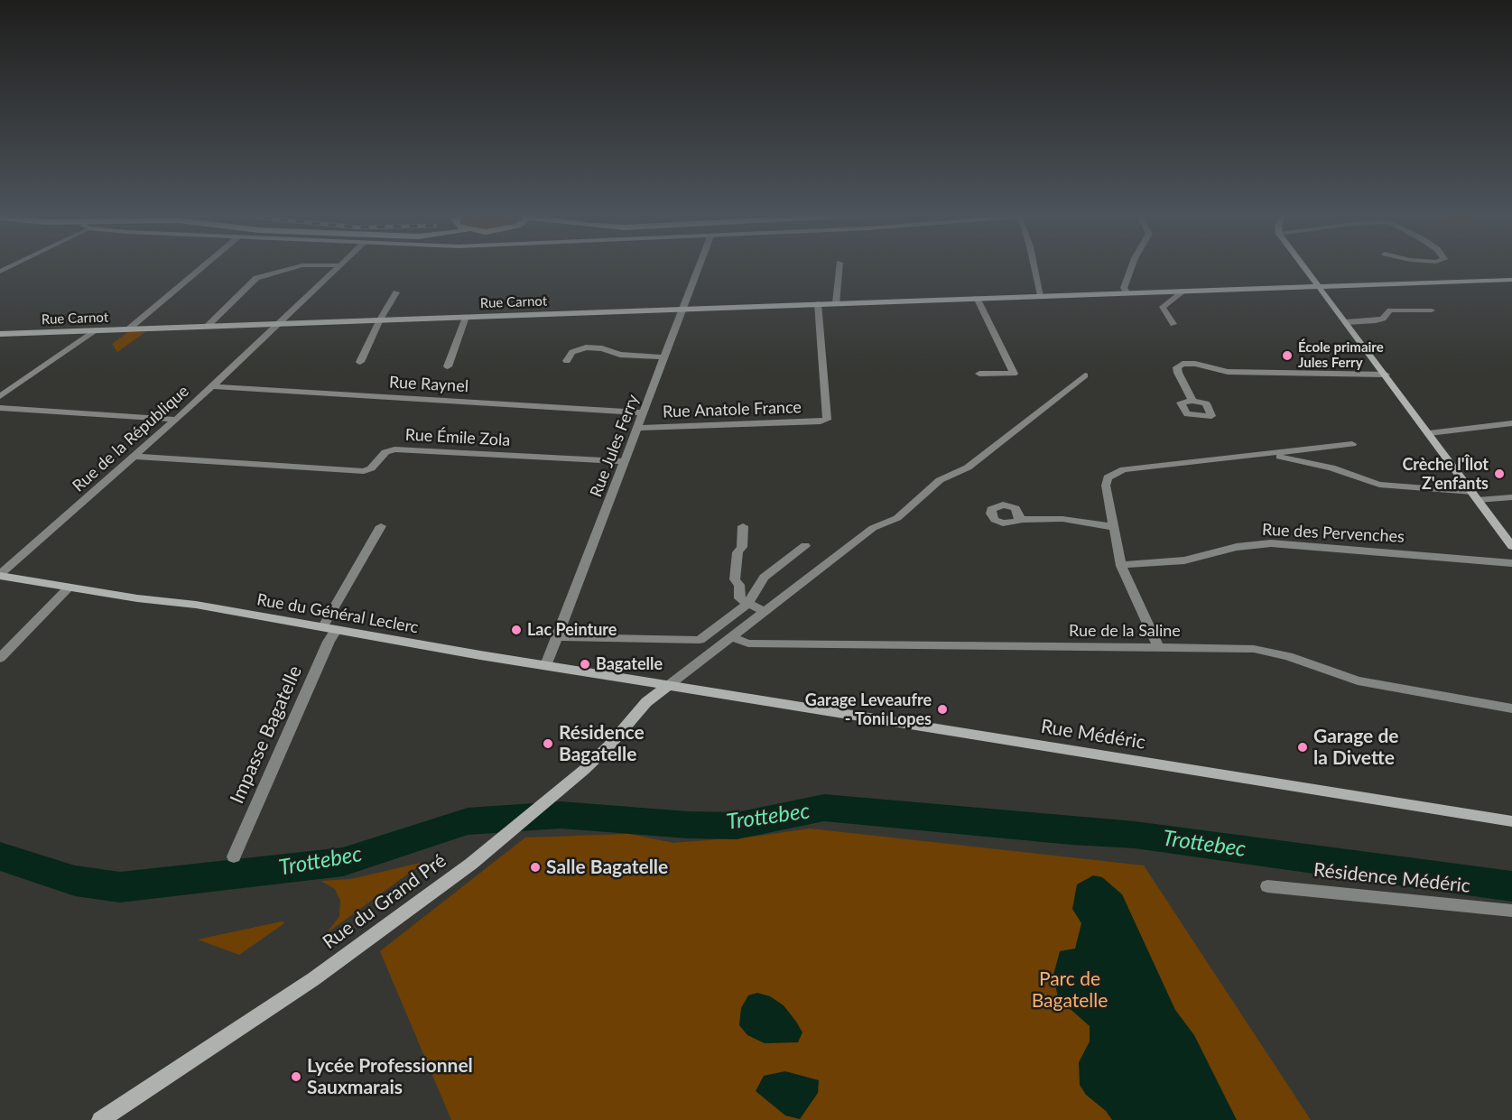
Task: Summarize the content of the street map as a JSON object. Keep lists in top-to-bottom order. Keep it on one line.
{"streets":{"street":["Rue Carnot","Rue Raynel","Rue Anatole France","Rue Émile Zola","Rue de la République","Rue Jules Ferry","Rue des Pervenches","Rue du Général Leclerc","Rue de la Saline","Impasse Bagatelle","Rue Médéric","Résidence Médéric","Rue du Grand Pré"]},"crossings":[["Rue Carnot","Rue Anatole France"],["Rue Carnot","Rue de la République"],["Rue Carnot","Rue Jules Ferry"],["Rue Raynel","Rue de la République"],["Rue Raynel","Rue Jules Ferry"],["Rue Anatole France","Rue Jules Ferry"],["Rue Émile Zola","Rue de la République"],["Rue Émile Zola","Rue Jules Ferry"],["Rue de la République","Rue du Général Leclerc"],["Rue Jules Ferry","Rue du Général Leclerc"],["Rue du Général Leclerc","Impasse Bagatelle"],["Rue du Général Leclerc","Rue Médéric"],["Rue du Général Leclerc","Rue du Grand Pré"],["Rue Médéric","Rue du Grand Pré"]],"water":["Trottebec"],"parks":["Parc de Bagatelle"],"places":["École primaire Jules Ferry","Crèche l'Îlot Z'enfants","Lac Peinture","Bagatelle","Garage Leveaufre - Toni Lopes","Résidence Bagatelle","Garage de la Divette","Salle Bagatelle","Lycée Professionnel Sauxmarais"]}
